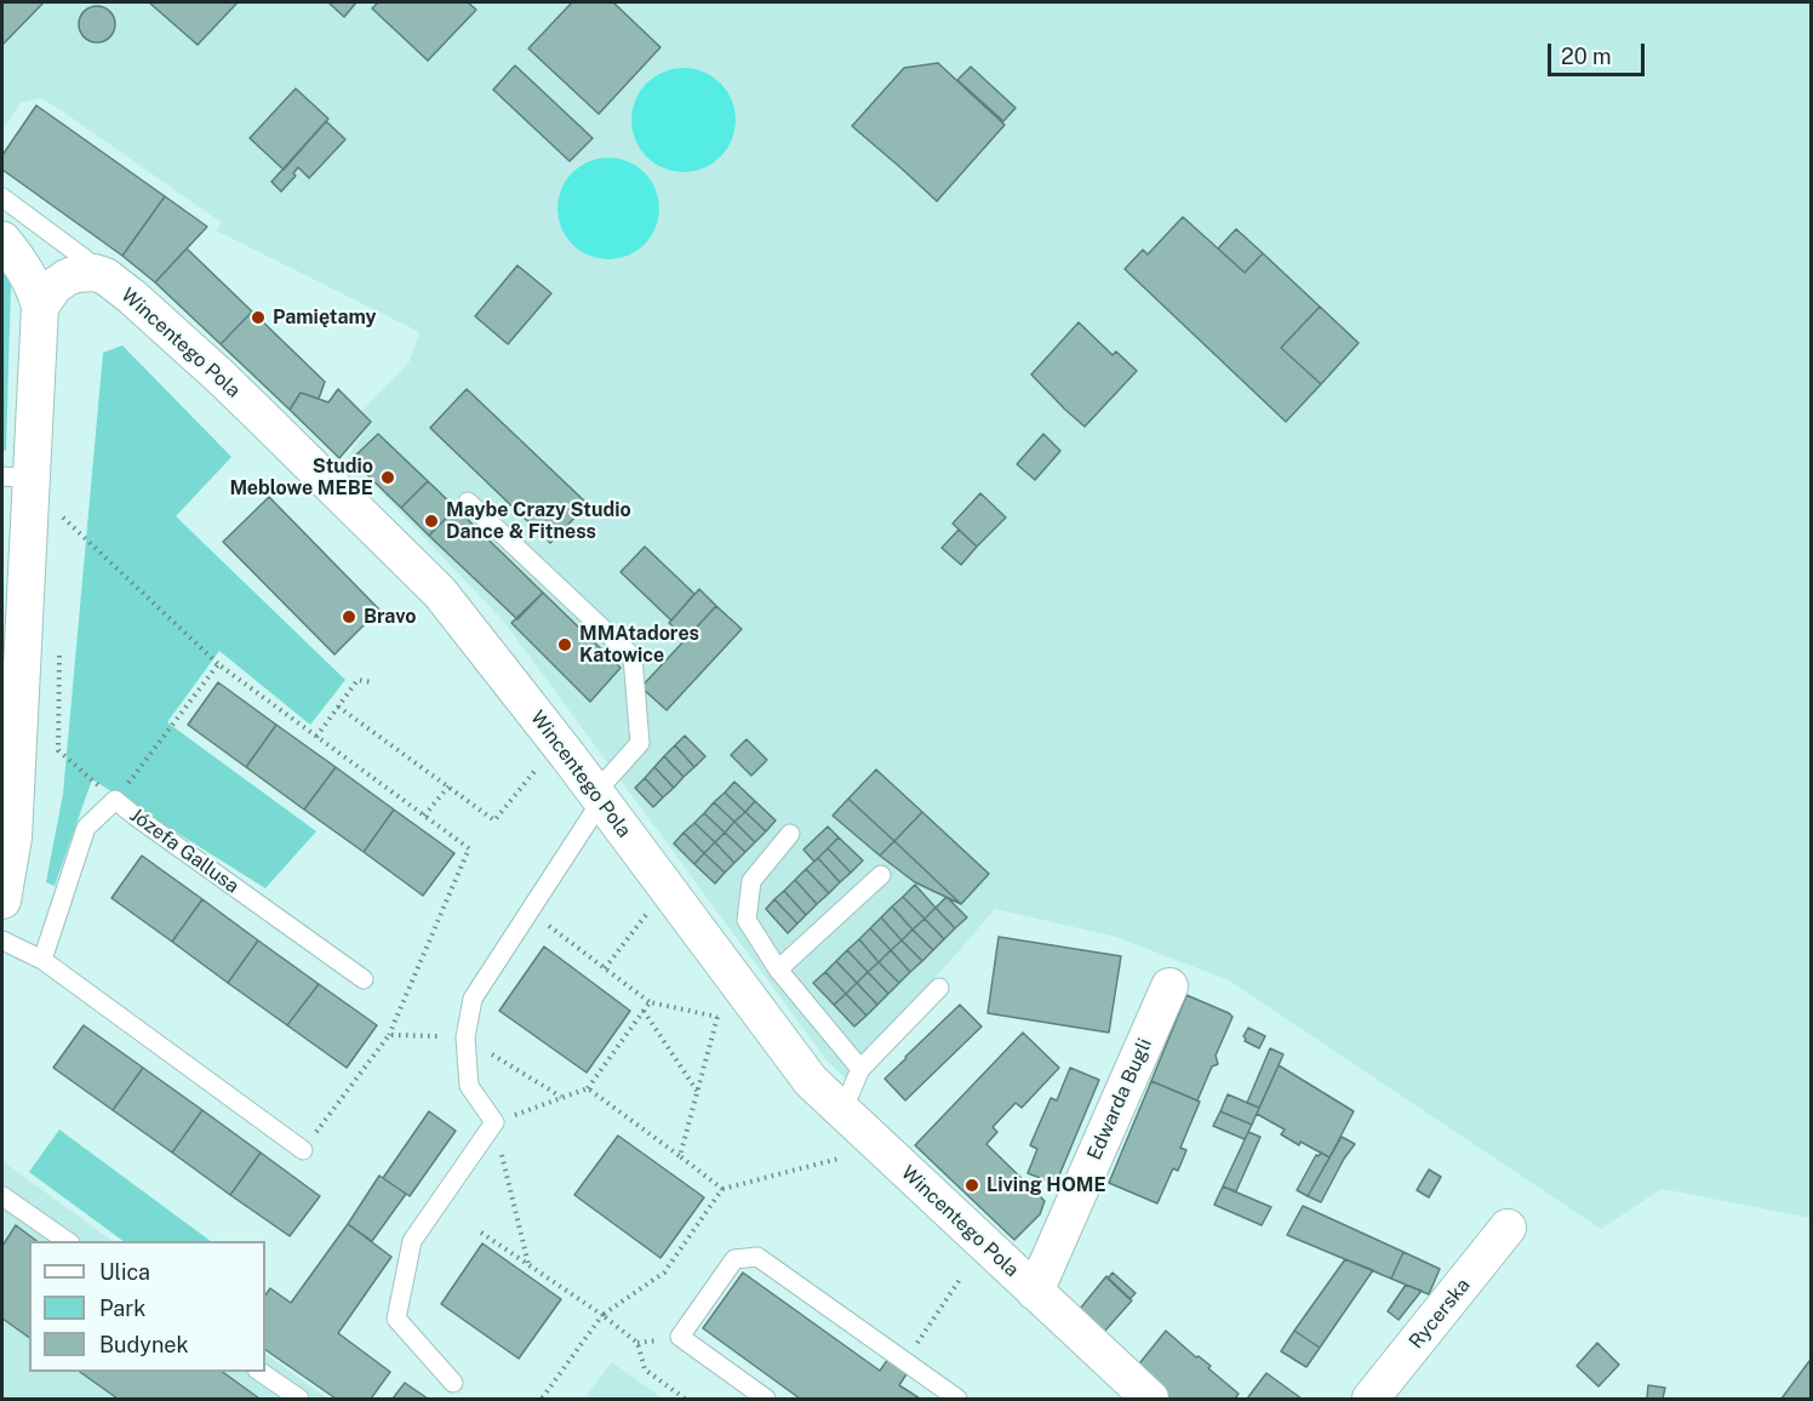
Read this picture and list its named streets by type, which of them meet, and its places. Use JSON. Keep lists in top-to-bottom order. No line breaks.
{"streets":{"street":["Wincentego Pola","Edwarda Bugli","Rycerska"],"lane":["Józefa Gallusa"]},"crossings":[["Wincentego Pola","Edwarda Bugli"]],"places":["Pamiętamy","Studio Meblowe MEBE","Maybe Crazy Studio Dance & Fitness","Bravo","MMAtadores Katowice","Living HOME"],"legend":["Ulica","Park","Budynek"],"scale_bar":"20 m"}
